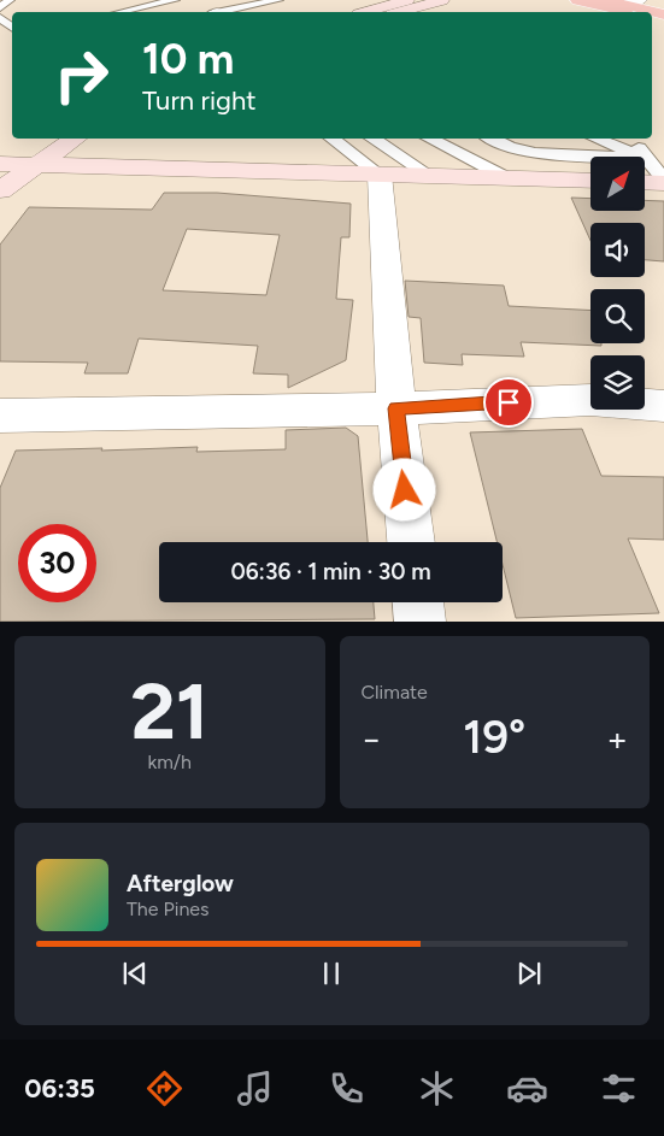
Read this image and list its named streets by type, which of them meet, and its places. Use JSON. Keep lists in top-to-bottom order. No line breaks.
{"north":"top right","page":{"turn":["10 m","Turn right"],"limit":"30","trip":"06:36 · 1 min · 30 m","tile":[["21","km/h"],"Climate"],"heat":["−","19°","+"],"song":["Afterglow","The Pines"],"tabs":"06:35"}}
